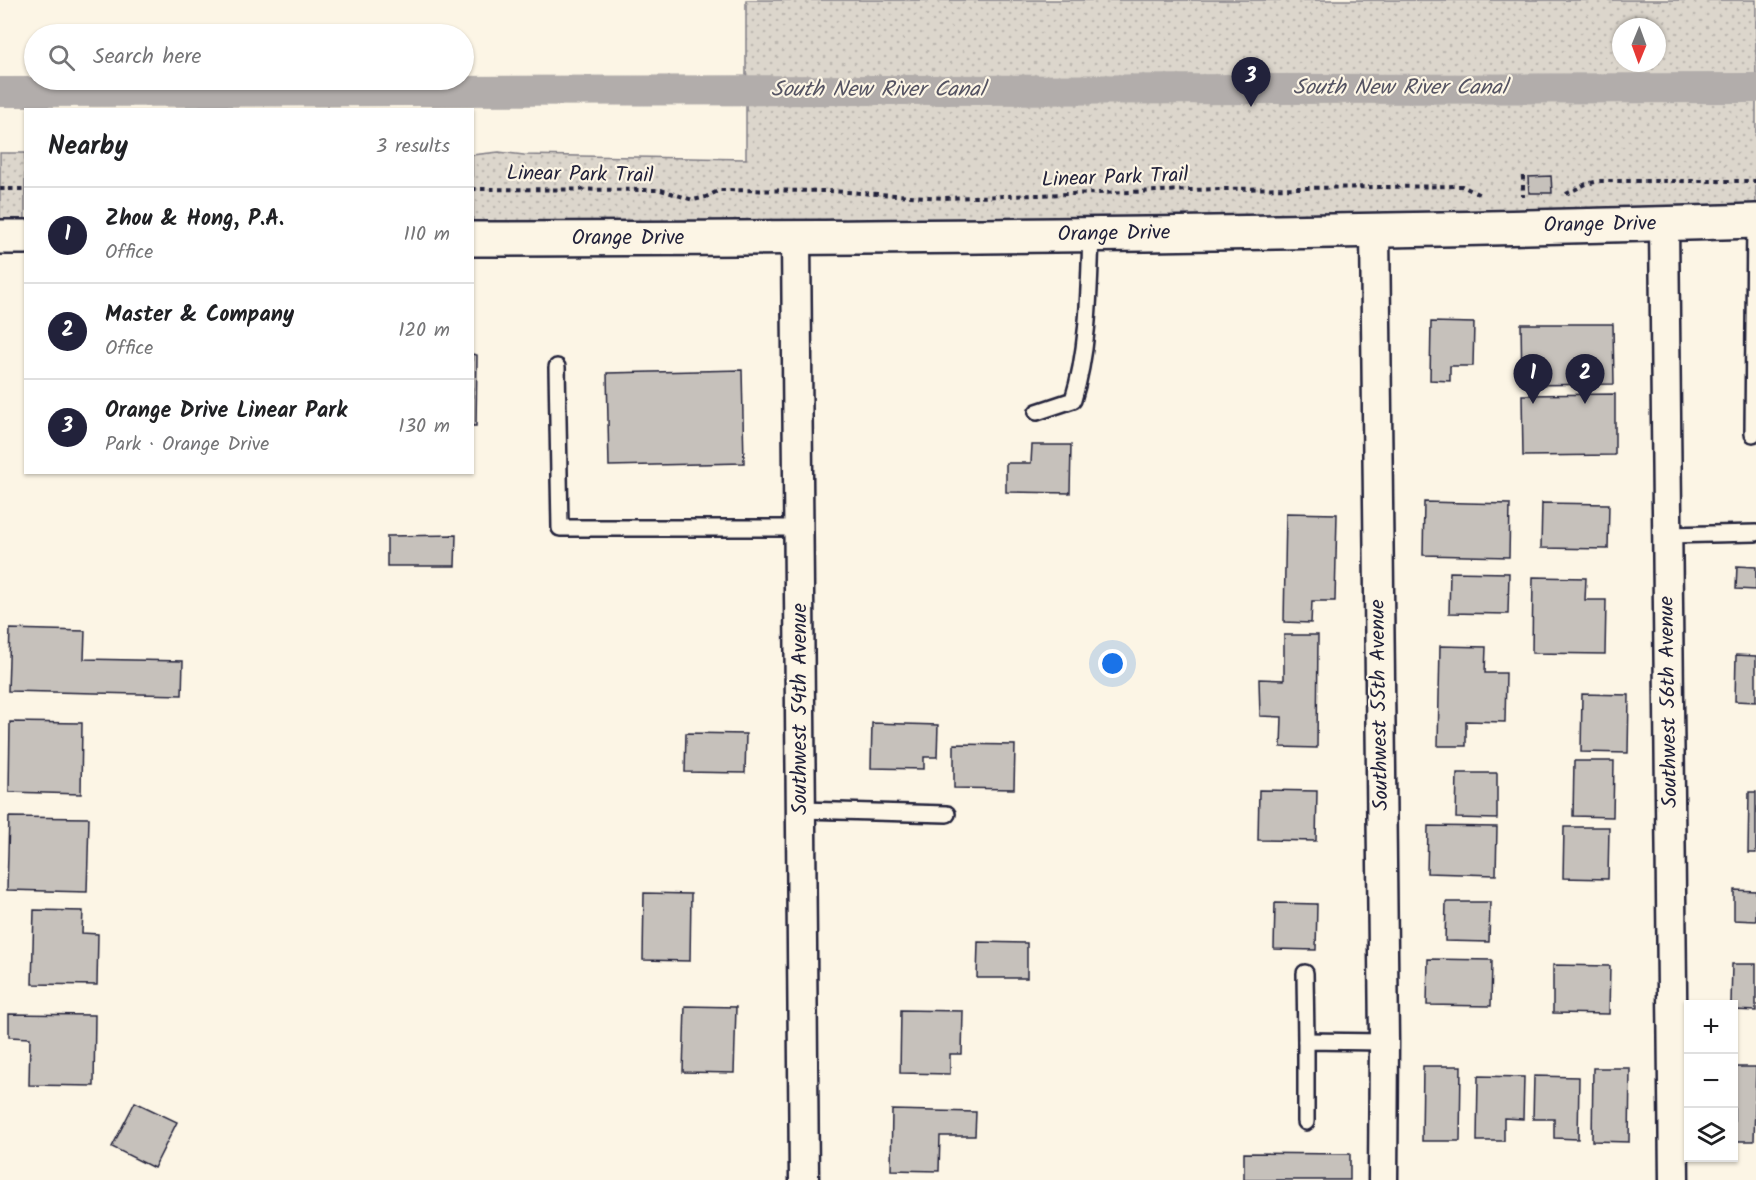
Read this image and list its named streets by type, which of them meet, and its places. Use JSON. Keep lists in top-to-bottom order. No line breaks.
{"streets":{"street":["Orange Drive","Southwest 56th Avenue","Southwest 55th Avenue","Southwest 54th Avenue"],"path":["Linear Park Trail"]},"crossings":[["Orange Drive","Southwest 56th Avenue"],["Orange Drive","Southwest 55th Avenue"],["Orange Drive","Southwest 54th Avenue"]],"water":["South New River Canal"],"north":"bottom","page":{"search":"Search here","pins":["3","1","2"],"heading":["Nearby","3 results"],"list":[{"mark":"1","name":"Zhou & Hong, P.A.","note":"Office","value":"110 m"},{"mark":"2","name":"Master & Company","note":"Office","value":"120 m"},{"mark":"3","name":"Orange Drive Linear Park","note":"Park · Orange Drive","value":"130 m"}],"map_buttons":["+","−"]}}
